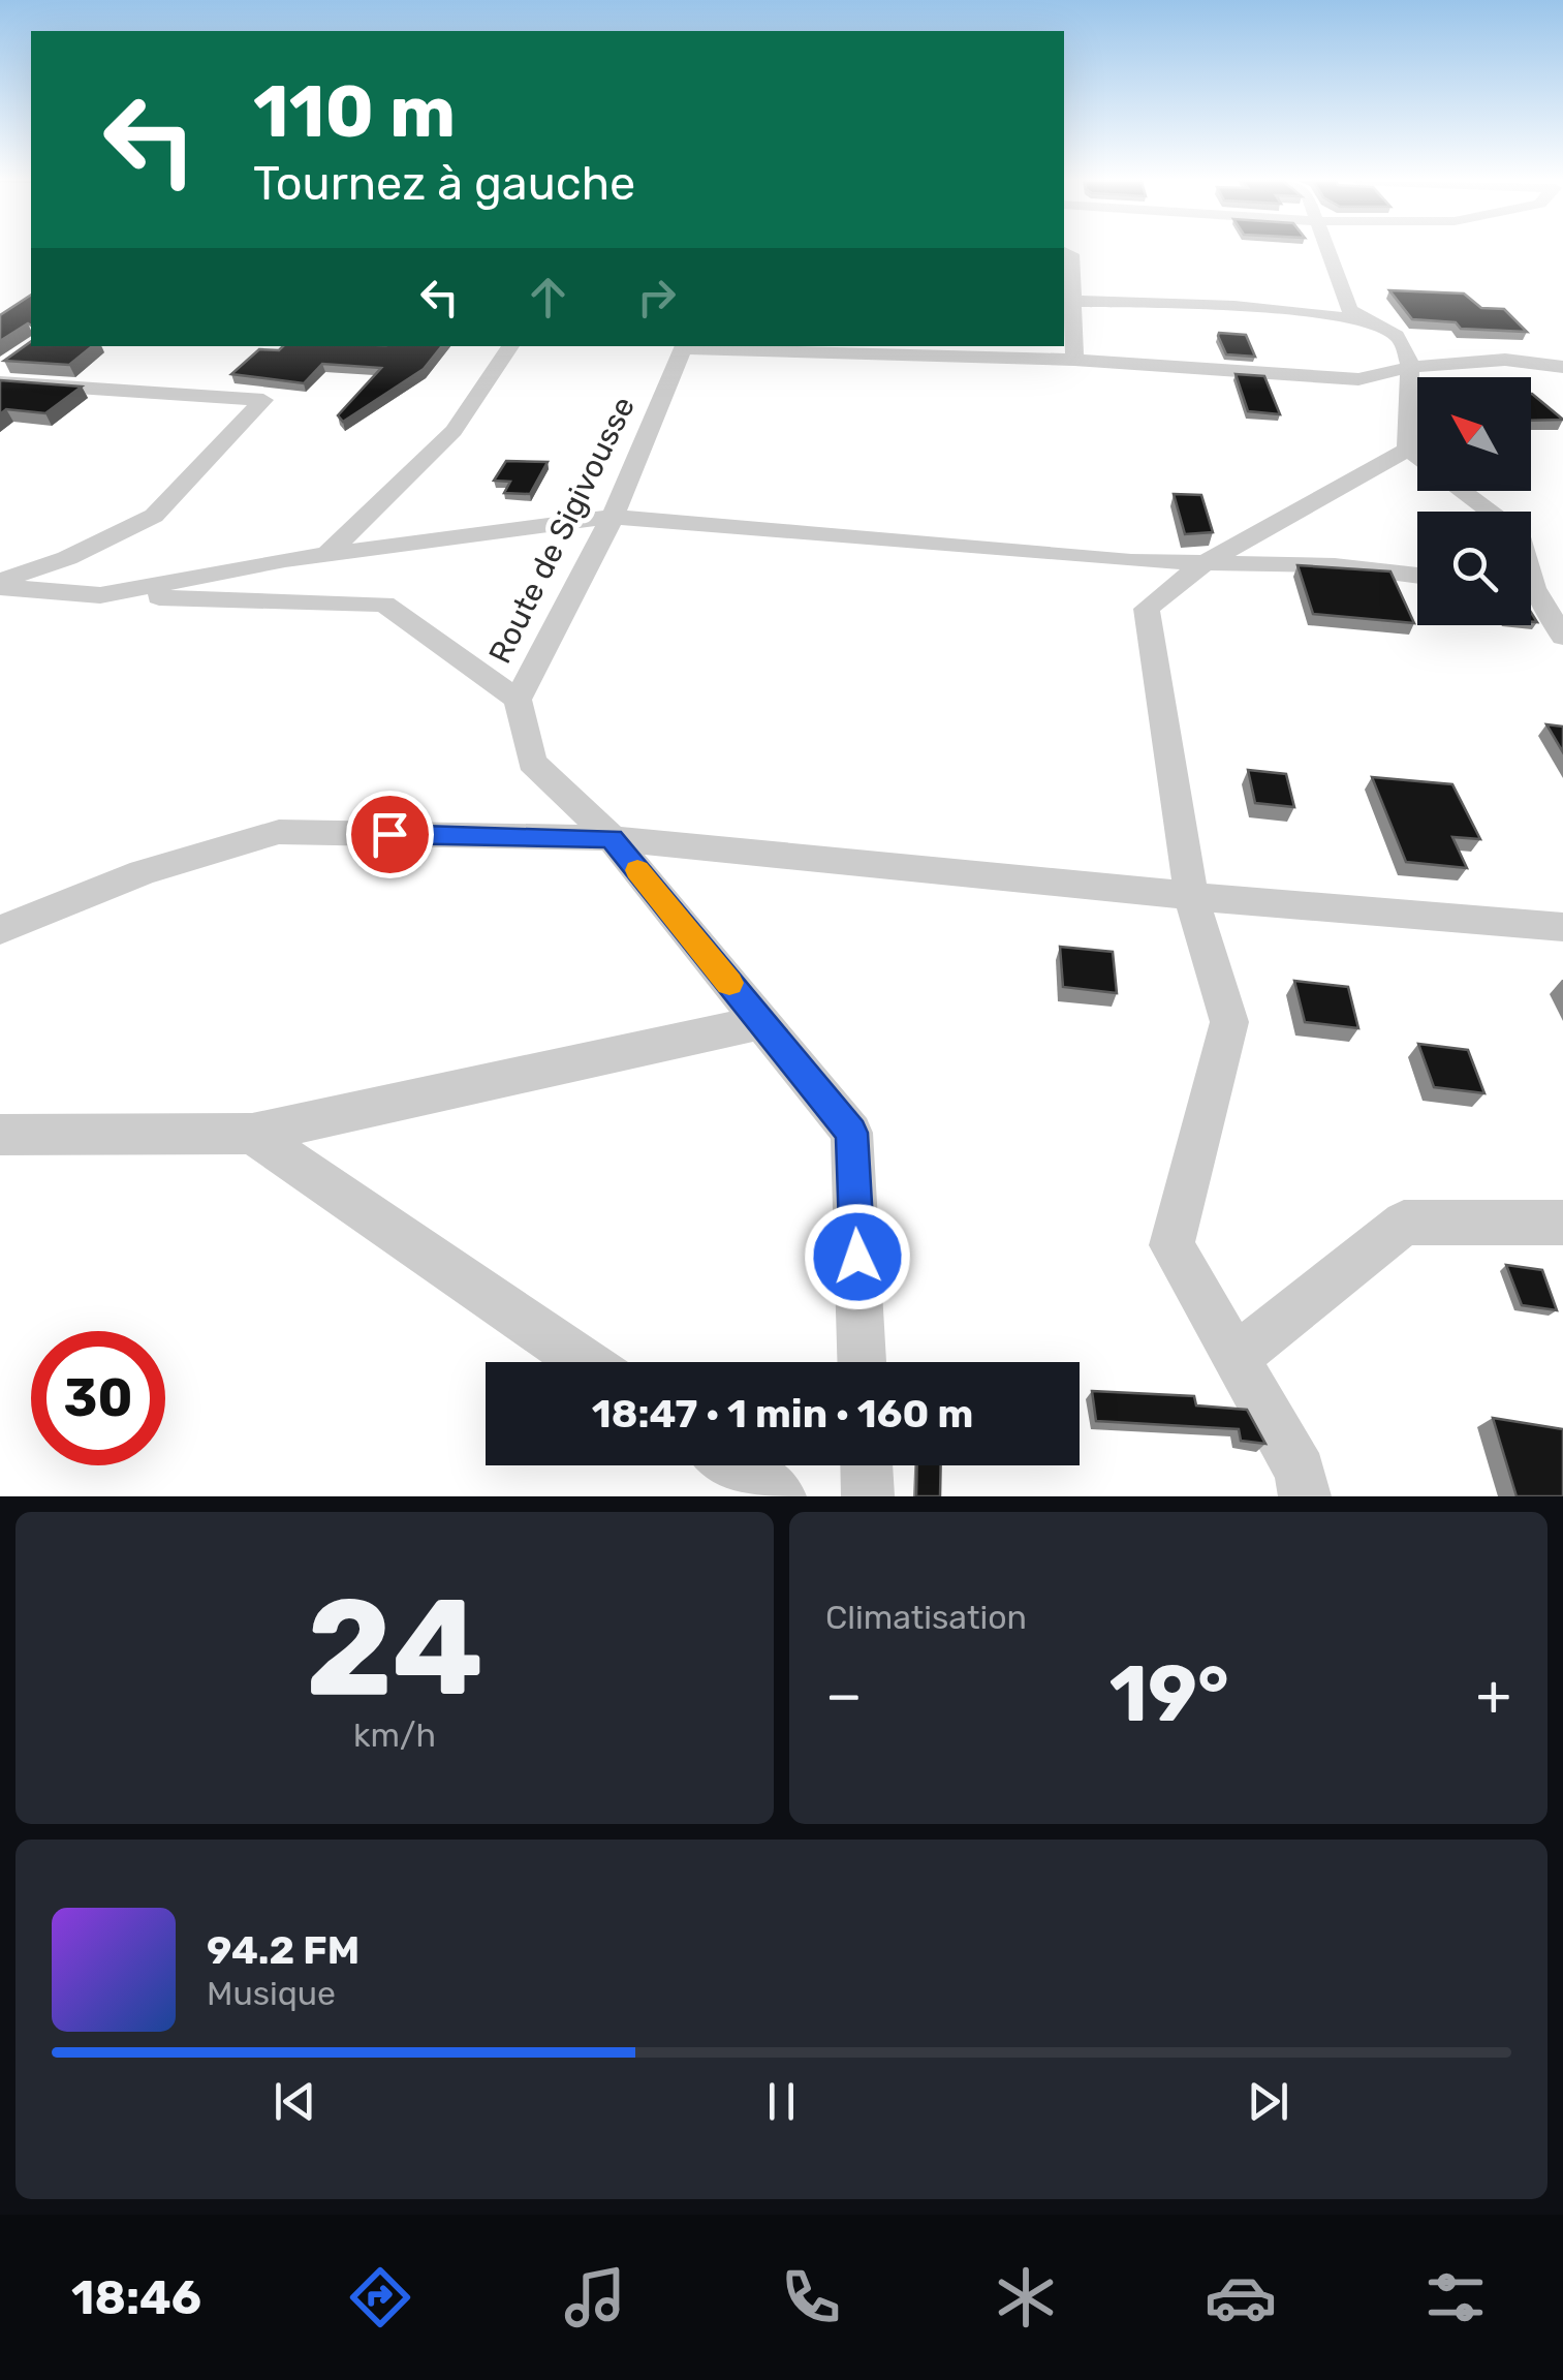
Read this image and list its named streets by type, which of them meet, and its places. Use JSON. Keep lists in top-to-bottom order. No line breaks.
{"streets":{"street":["Route de Sigivousse"]},"north":"top left","page":{"turn":["110 m","Tournez à gauche"],"limit":"30","trip":"18:47 · 1 min · 160 m","tile":[["24","km/h"],"Climatisation"],"heat":["−","19°","+"],"song":["94.2 FM","Musique"],"tabs":"18:46"}}
